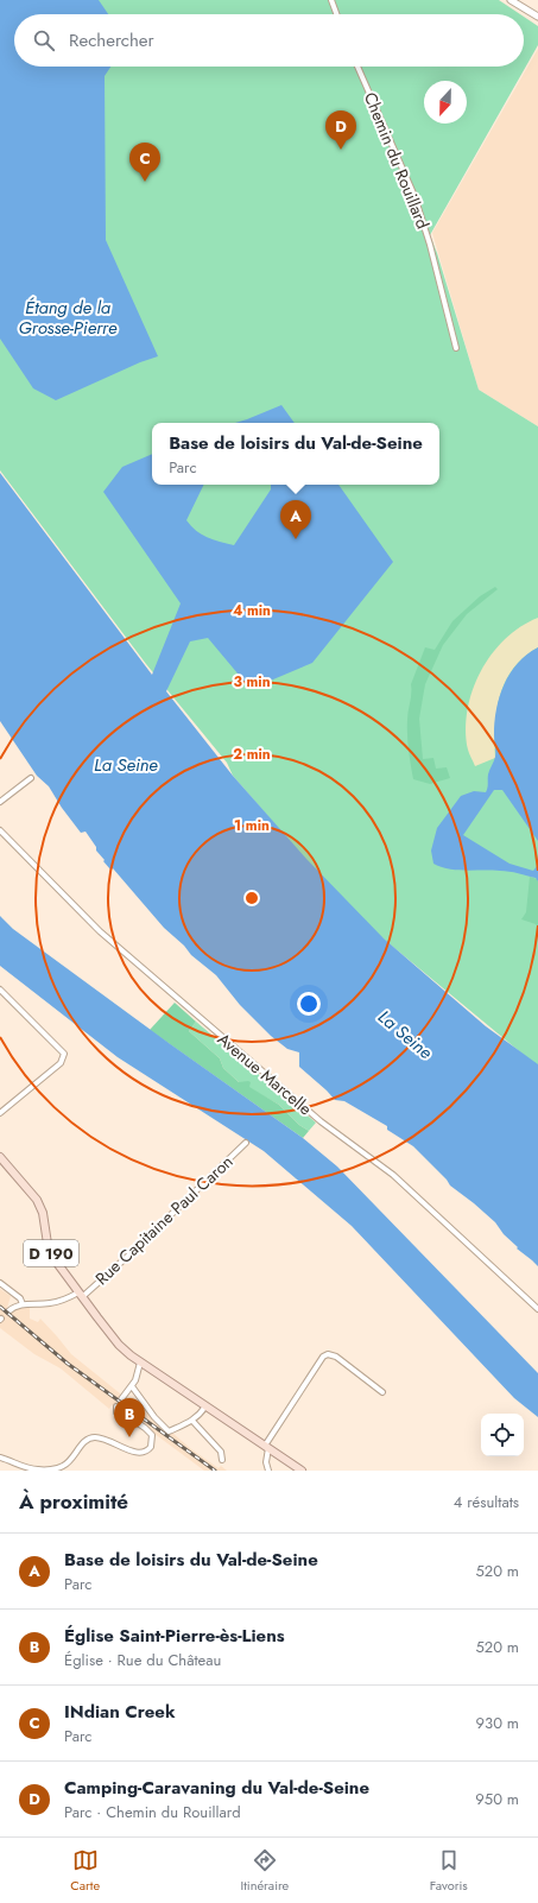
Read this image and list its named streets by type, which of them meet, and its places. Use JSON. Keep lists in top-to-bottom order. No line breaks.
{"streets":{"main road":["D 190"],"street":["Chemin du Rouillard","Avenue Marcelle","Rue Capitaine Paul Caron"]},"crossings":[["Rue Capitaine Paul Caron","D 190"]],"water":["Étang de la Grosse-Pierre","La Seine"],"north":"bottom","page":{"search":"Rechercher","pins":["D","C","A","B"],"popup":["Base de loisirs du Val-de-Seine","Parc"],"heading":["À proximité","4 résultats"],"list":[{"mark":"A","name":"Base de loisirs du Val-de-Seine","note":"Parc","value":"520 m"},{"mark":"B","name":"Église Saint-Pierre-ès-Liens","note":"Église · Rue du Château","value":"520 m"},{"mark":"C","name":"INdian Creek","note":"Parc","value":"930 m"},{"mark":"D","name":"Camping-Caravaning du Val-de-Seine","note":"Parc · Chemin du Rouillard","value":"950 m"}],"nav":["Carte","Itinéraire","Favoris"]},"rings":["4 min","3 min","2 min","1 min"]}
